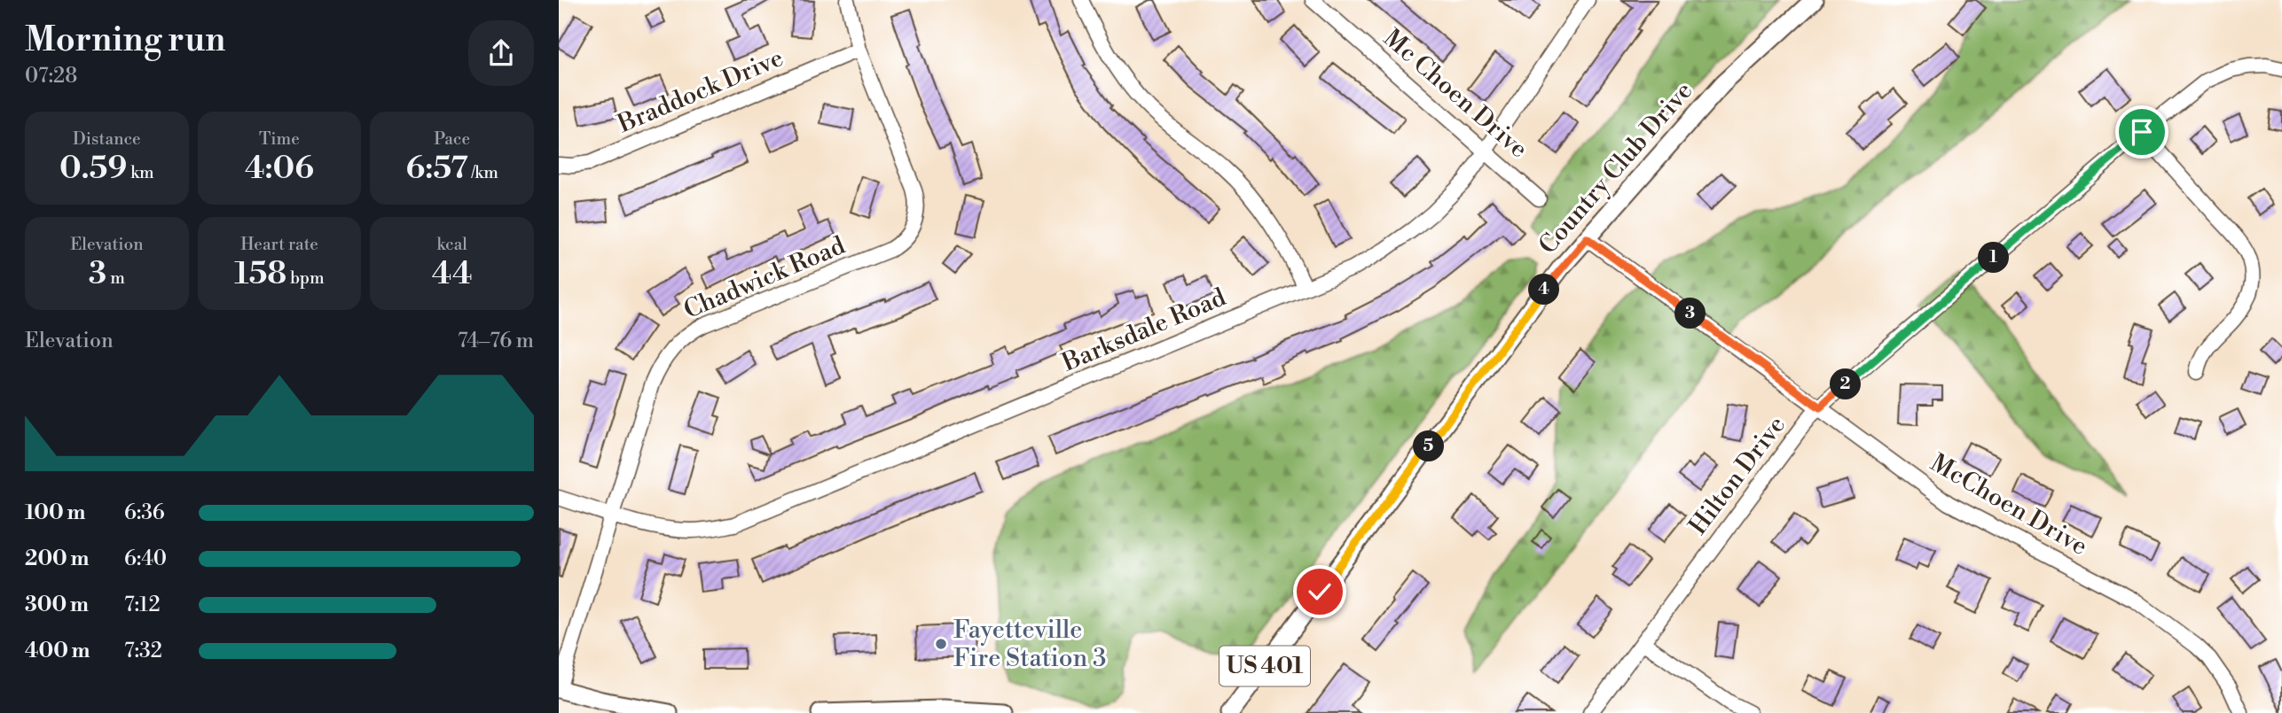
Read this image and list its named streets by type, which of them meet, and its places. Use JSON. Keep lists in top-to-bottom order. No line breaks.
{"streets":{"main road":["Country Club Drive","US 401"],"street":["Braddock Drive","Mc Choen Drive","Chadwick Road","Barksdale Road","Hilton Drive","McChoen Drive"]},"crossings":[["Braddock Drive","Chadwick Road"],["Mc Choen Drive","Barksdale Road"],["Country Club Drive","McChoen Drive"],["Chadwick Road","Barksdale Road"],["Hilton Drive","McChoen Drive"]],"places":["Fayetteville Fire Station 3"],"page":{"heading":["Morning run","07:28"],"stats":[["Distance","0.59 km"],["Time","4:06"],["Pace","6:57 /km"],["Elevation","3 m"],["Heart rate","158 bpm"],["kcal","44"]],"pins":["1","4","3","2","5"],"chart":["Elevation","74–76 m"],"list":[{"name":"100 m","note":"6:36"},{"name":"200 m","note":"6:40"},{"name":"300 m","note":"7:12"},{"name":"400 m","note":"7:32"}]}}
